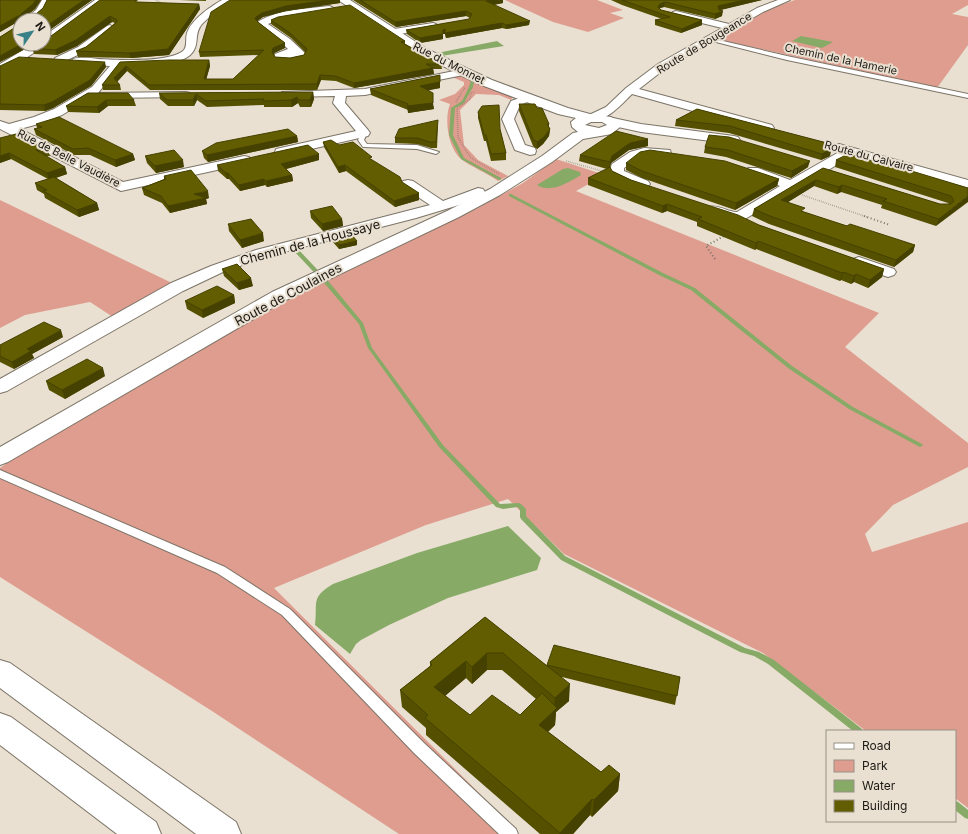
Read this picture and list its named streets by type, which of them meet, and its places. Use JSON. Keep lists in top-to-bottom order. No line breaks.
{"streets":{"main road":["Rue du Monnet","Route de Coulaines"],"street":["Route de Bougeance","Route du Calvaire","Rue de Belle Vaudière","Chemin de la Houssaye"],"lane":["Chemin de la Hamerie"]},"crossings":[["Route de Bougeance","Chemin de la Hamerie"],["Route de Bougeance","Rue du Monnet"],["Route de Bougeance","Route de Coulaines"],["Rue du Monnet","Route de Coulaines"]],"legend":["Road","Park","Water","Building"],"north":"top right"}
